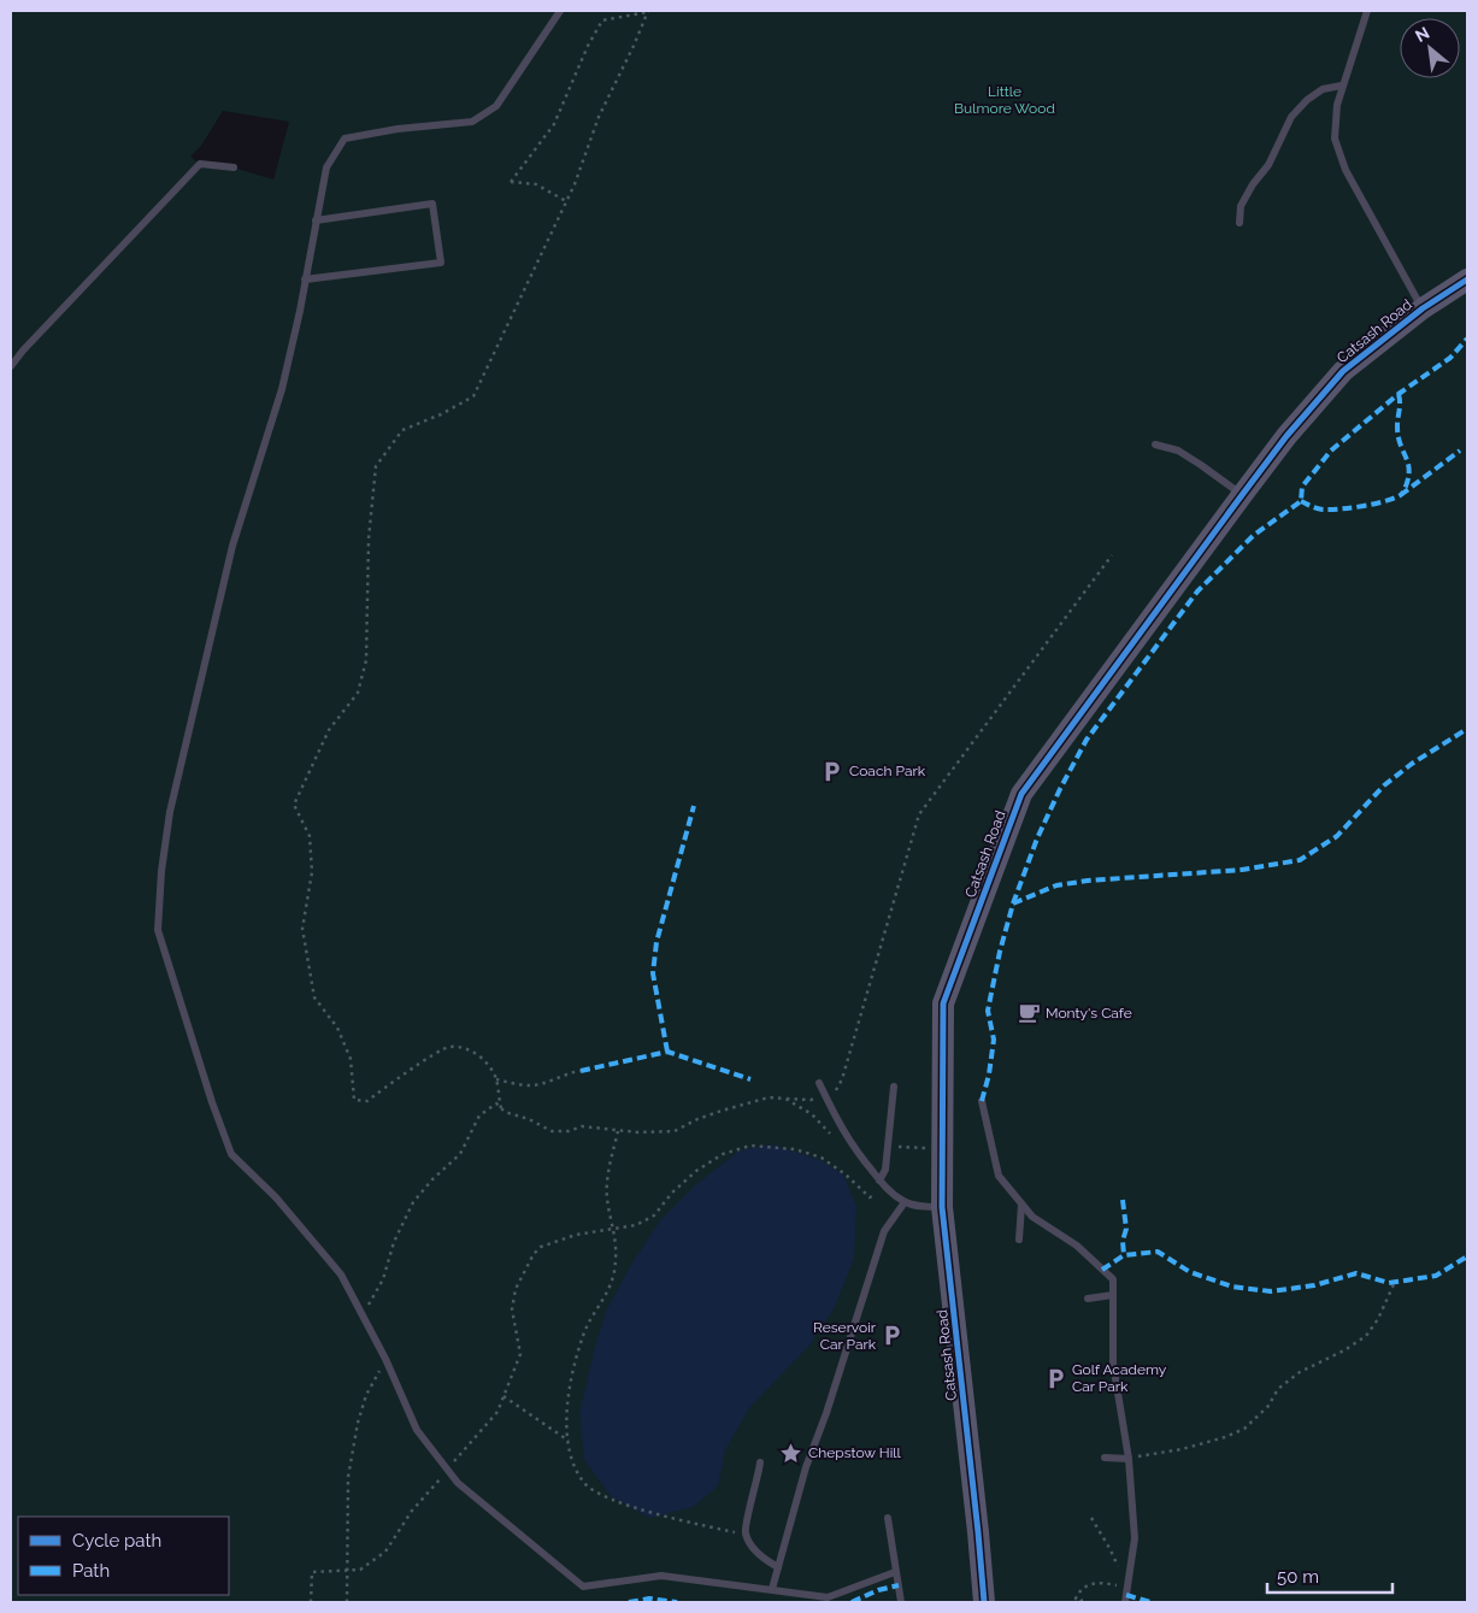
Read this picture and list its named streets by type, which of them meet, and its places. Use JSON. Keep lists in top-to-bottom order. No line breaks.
{"streets":{"street":["Catsash Road"]},"parks":["Little Bulmore Wood"],"places":{"parking":["Coach Park","Reservoir Car Park","Golf Academy Car Park"],"cafe":["Monty's Cafe"],"place":["Chepstow Hill"]},"legend":["Cycle path","Path"],"scale_bar":"50 m","north":"top left"}
